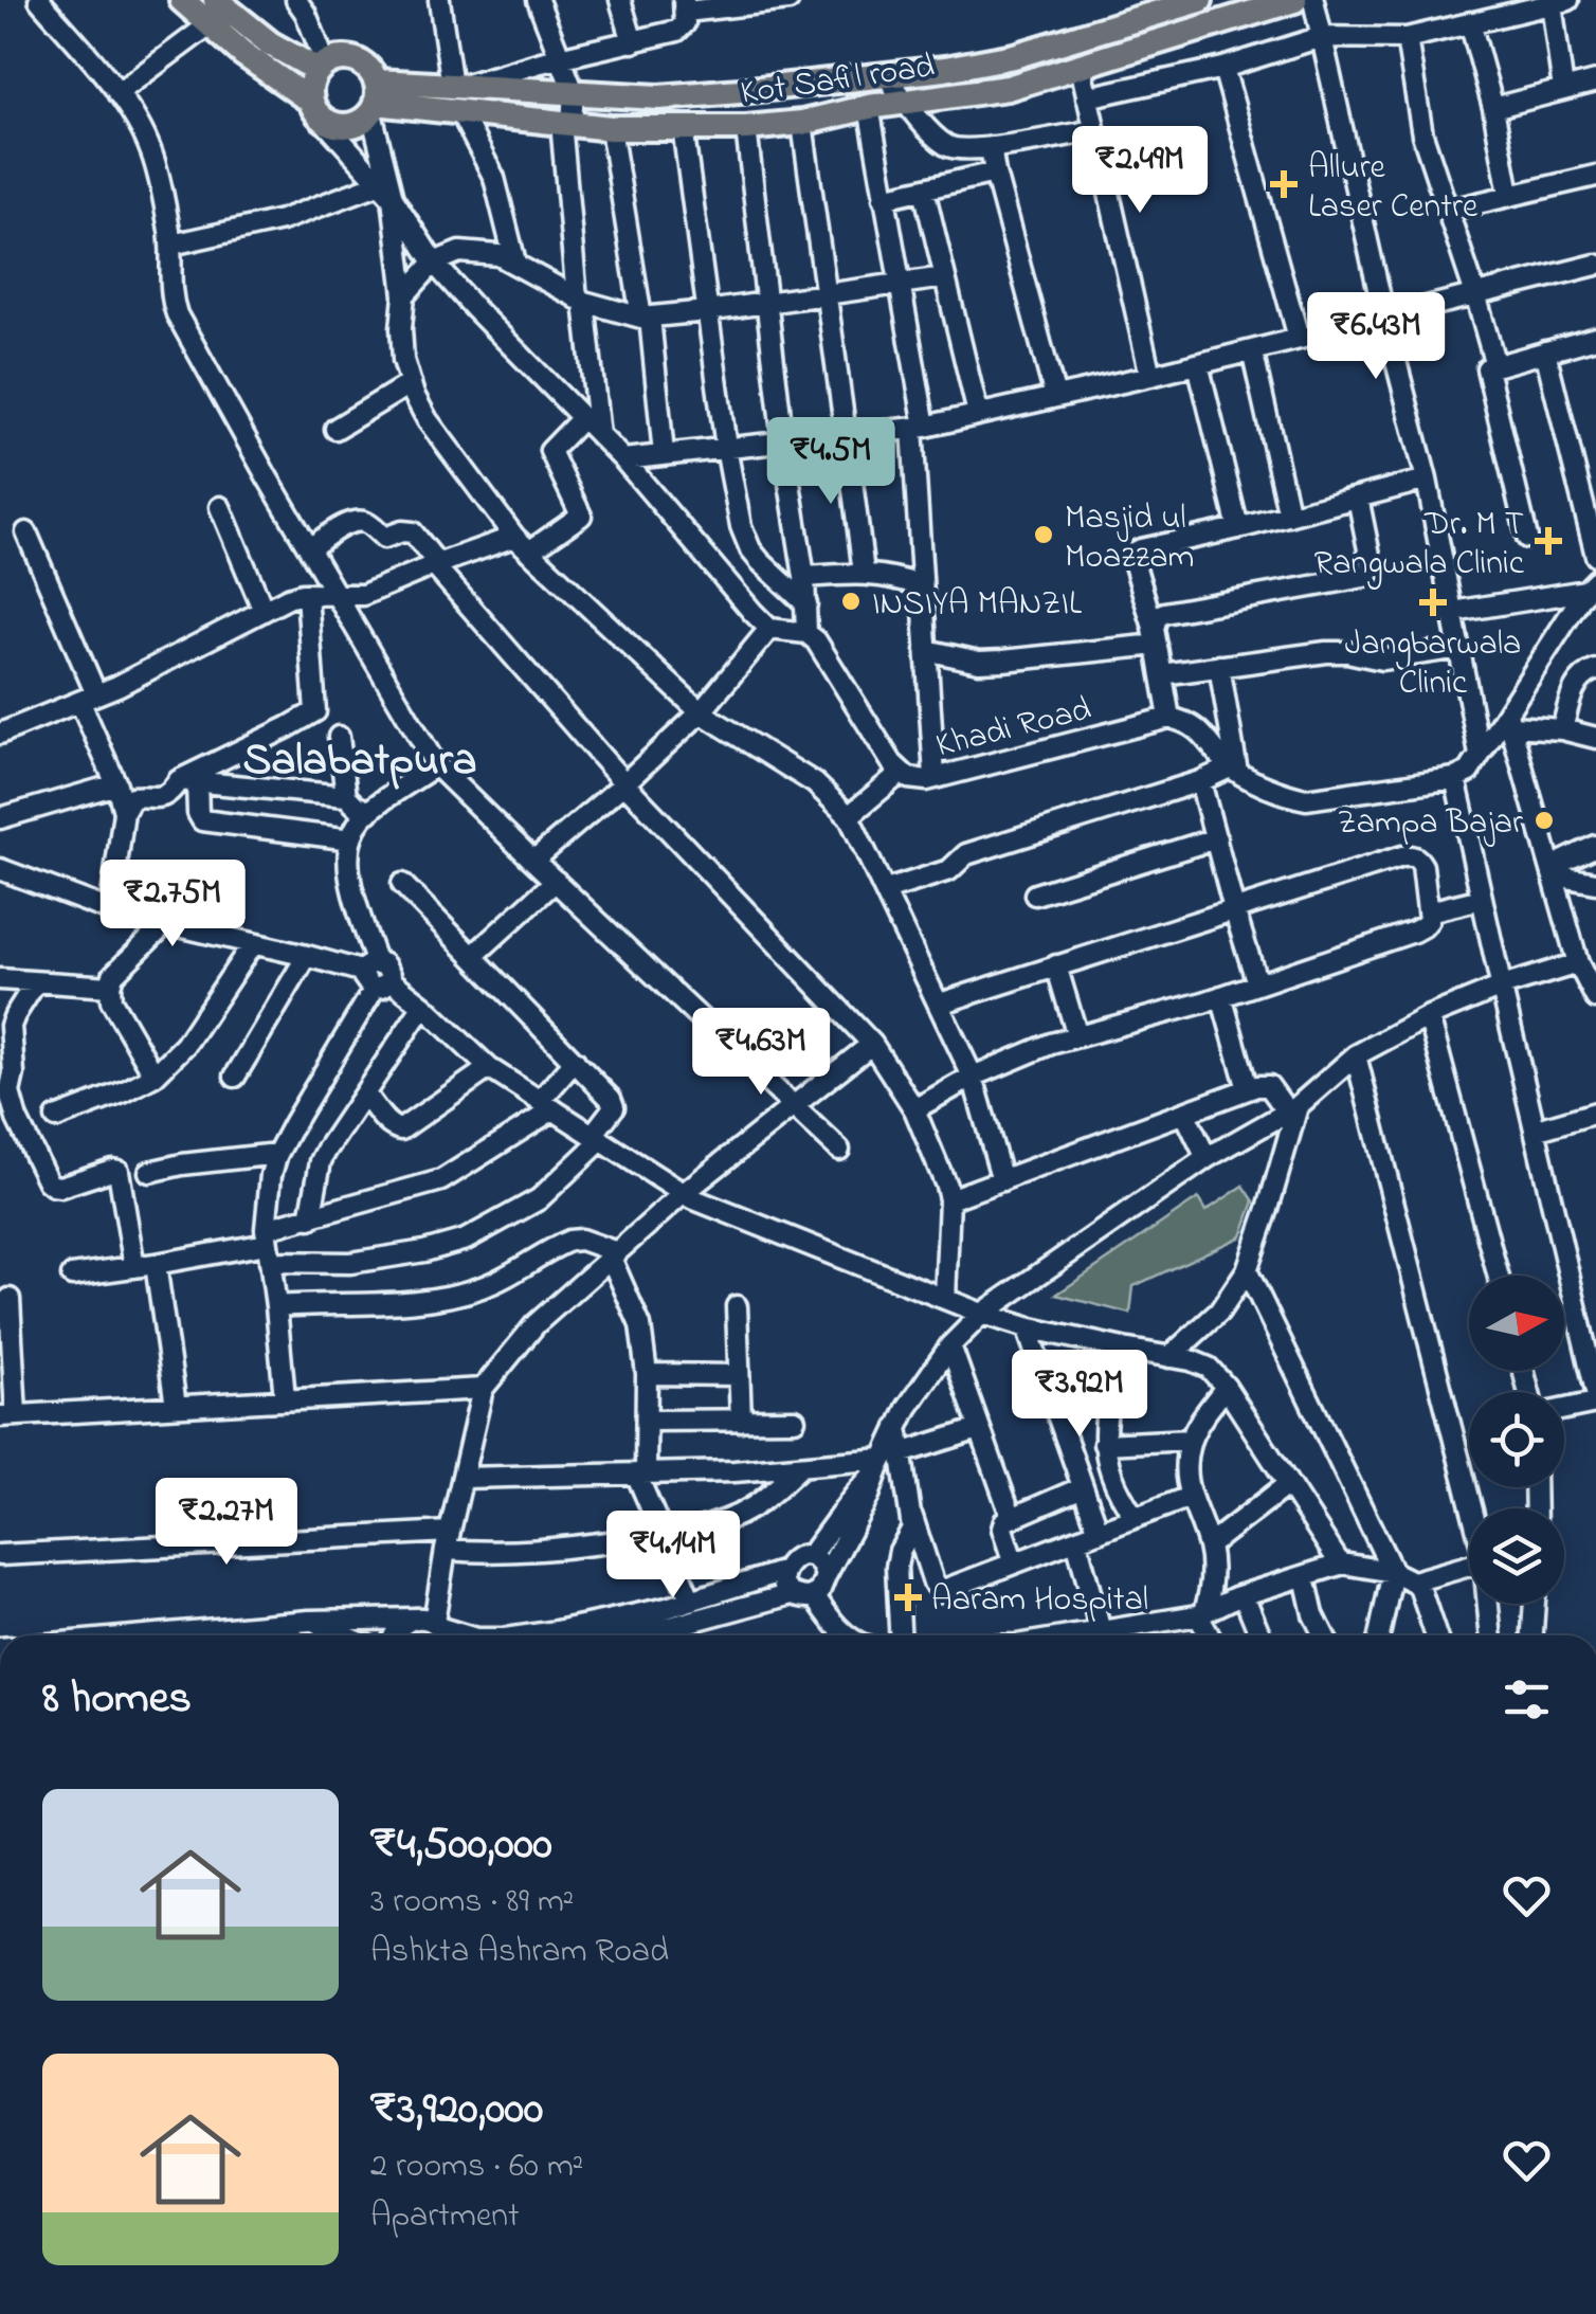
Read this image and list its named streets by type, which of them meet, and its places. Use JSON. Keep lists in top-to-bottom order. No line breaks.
{"streets":{"main road":["Kot Safil road"],"street":["Khadi Road"]},"districts":["Salabatpura"],"places":{"health":["Allure Laser Centre","Dr. M T Rangwala Clinic","Jangbarwala Clinic","Aaram Hospital"],"other":["Masjid ul Moazzam","INSIYA MANZIL","Zampa Bajar"]},"north":"right","page":{"price":["₹2.49M","₹6.43M","₹4.5M","₹2.75M","₹4.63M","₹3.92M","₹2.27M","₹4.14M"],"heading":"8 homes","list":[{"name":"₹4,500,000","note":"3 rooms · 89 m² · Ashkta Ashram Road"},{"name":"₹3,920,000","note":"2 rooms · 60 m² · Apartment"}]}}
